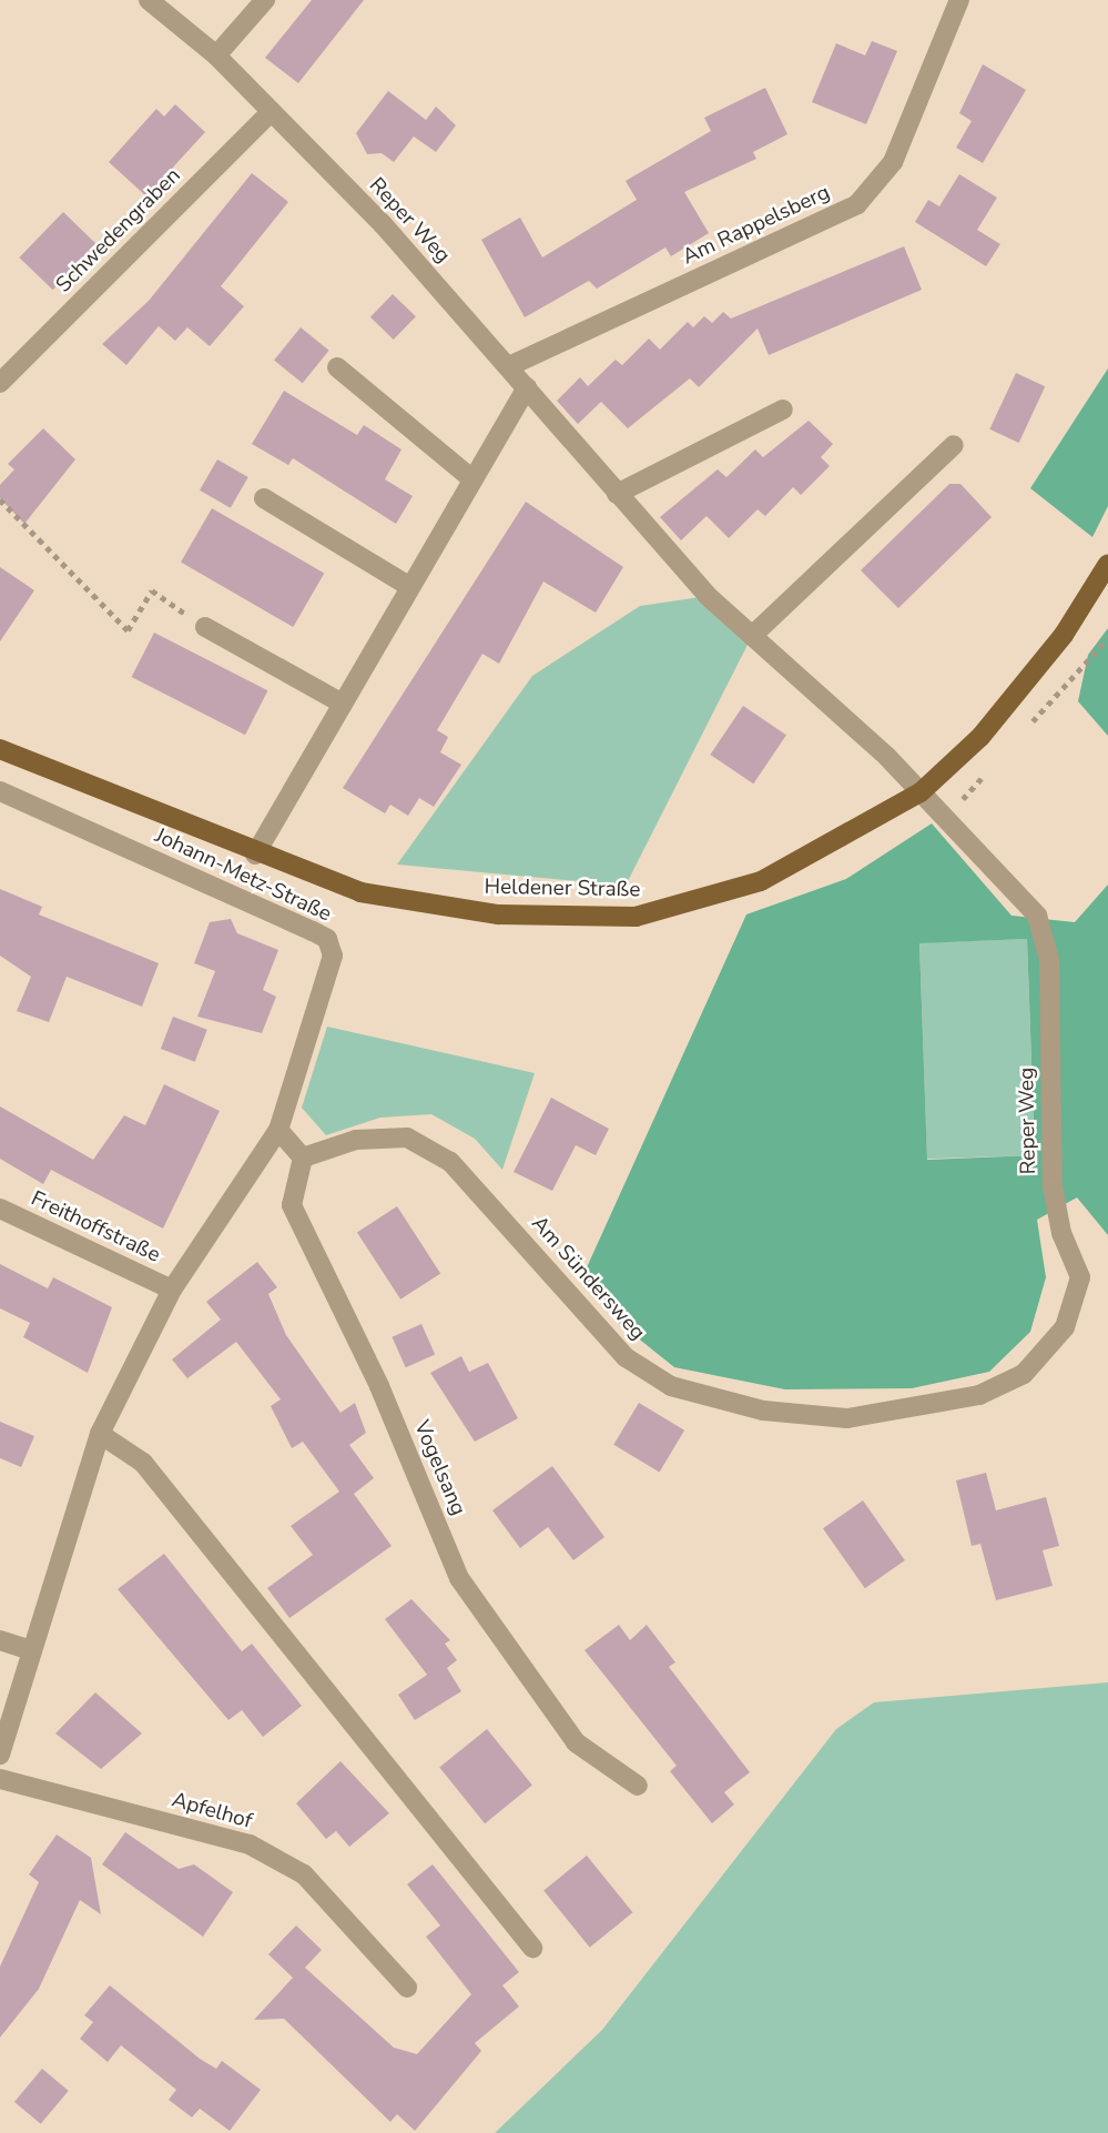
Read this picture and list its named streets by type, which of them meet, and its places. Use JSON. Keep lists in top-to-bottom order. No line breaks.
{"streets":{"main road":["Heldener Straße"],"street":["Reper Weg","Am Rappelsberg","Schwedengraben","Johann-Metz-Straße","Freithoffstraße","Am Sündersweg","Vogelsang","Apfelhof"]},"crossings":[["Reper Weg","Am Rappelsberg"],["Reper Weg","Schwedengraben"],["Reper Weg","Heldener Straße"],["Reper Weg","Am Sündersweg"],["Am Sündersweg","Vogelsang"]]}
